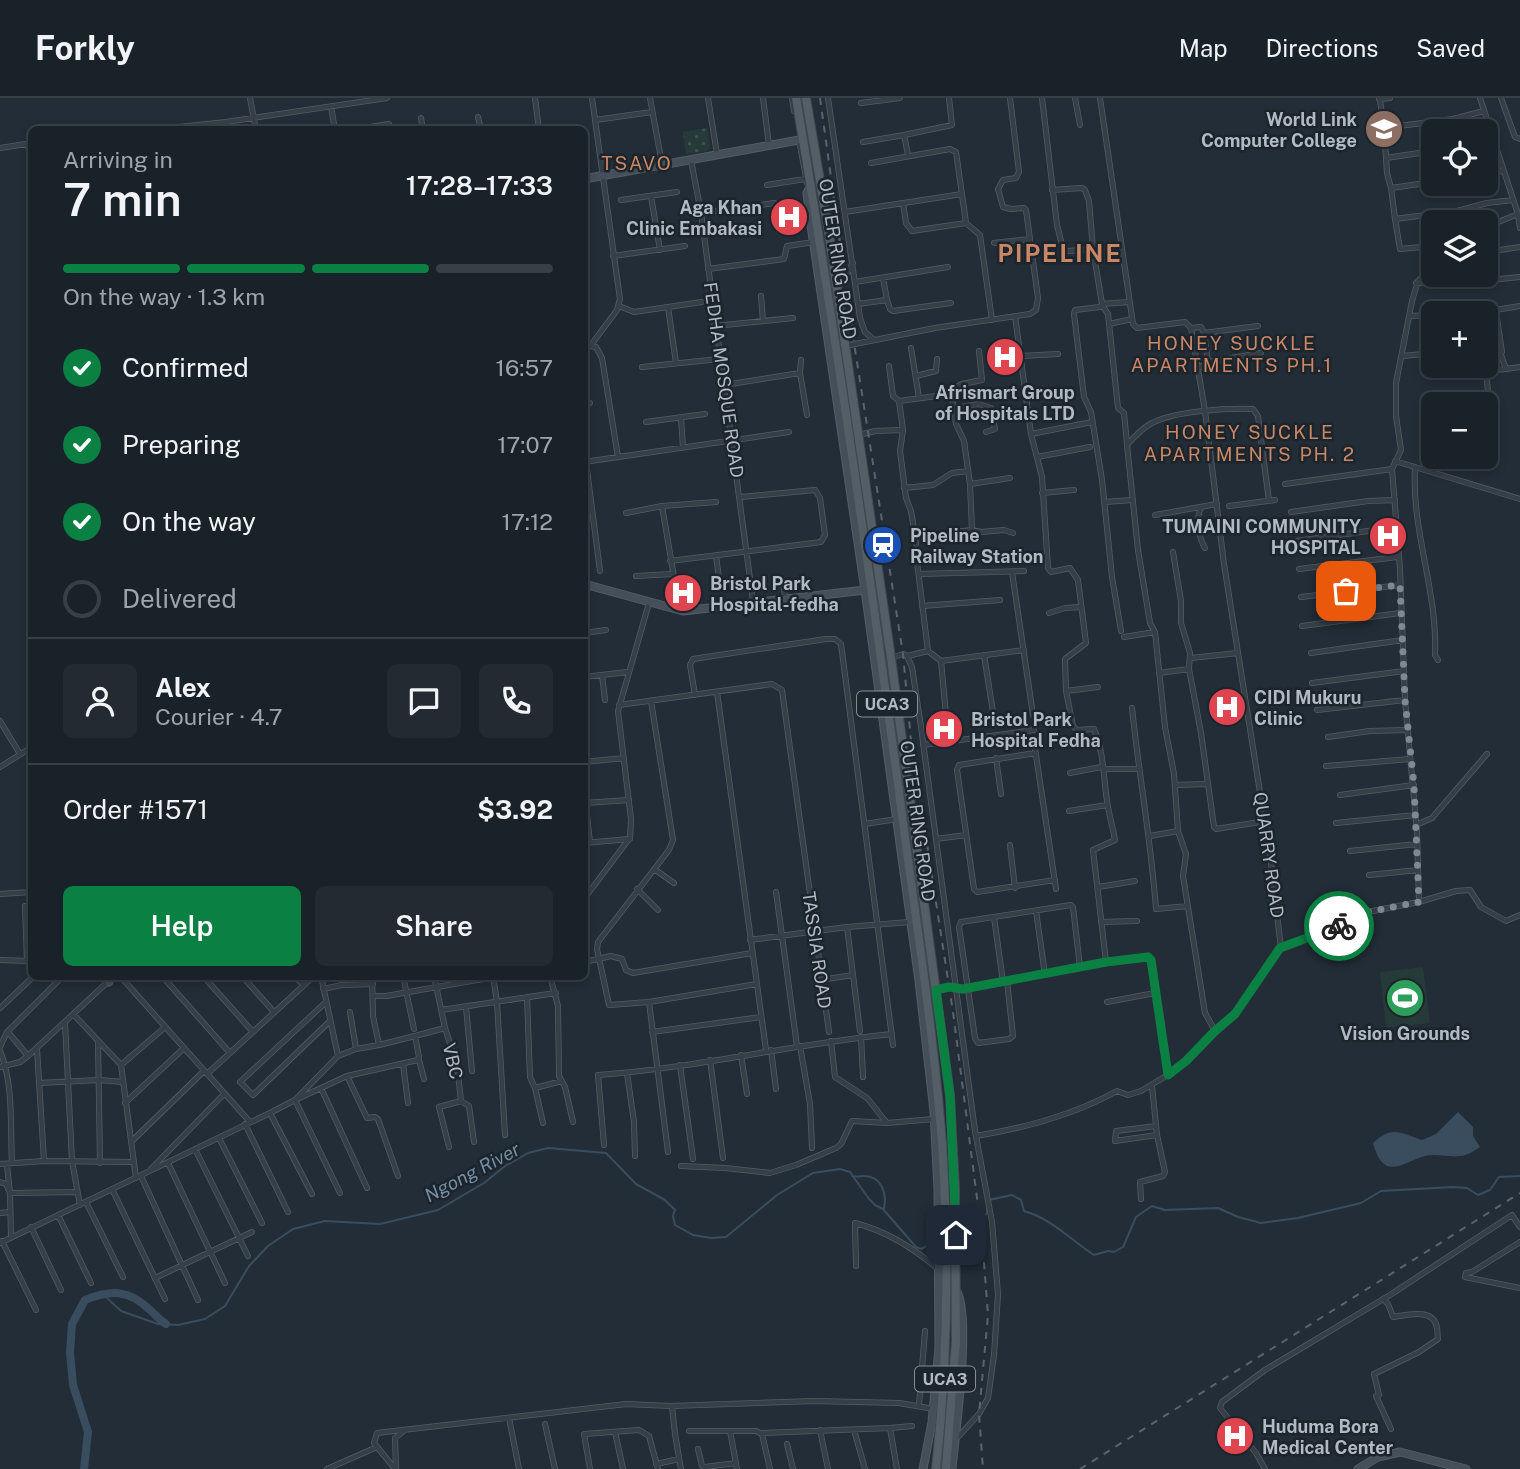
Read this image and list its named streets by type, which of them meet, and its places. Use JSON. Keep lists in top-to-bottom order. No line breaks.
{"streets":{"main road":["OUTER RING ROAD","UCA3"],"street":["FEDHA MOSQUE ROAD","QUARRY ROAD","TASSIA ROAD","VBC"]},"crossings":[["OUTER RING ROAD","UCA3"]],"districts":["TSAVO","PIPELINE","HONEY SUCKLE APARTMENTS PH.1","HONEY SUCKLE APARTMENTS PH. 2"],"water":["Ngong River"],"places":{"school or university":["World Link Computer College"],"hospital":["Aga Khan Clinic Embakasi","Afrismart Group of Hospitals LTD","TUMAINI COMMUNITY HOSPITAL","Bristol Park Hospital-fedha","CIDI Mukuru Clinic","Bristol Park Hospital Fedha","Huduma Bora Medical Center"],"station":["Pipeline Railway Station"],"sports":["Vision Grounds"]},"page":{"header":"Forkly","nav":["Map","Directions","Saved"],"map_buttons":["+","−"],"heading":["7 min","Arriving in","17:28–17:33"],"panel":["Alex","Courier · 4.7","Order #1571","$3.92"],"bar":"On the way · 1.3 km","list":[["Confirmed","16:57"],["Preparing","17:07"],["On the way","17:12"],"Delivered"],"buttons":["Help","Share"]}}
